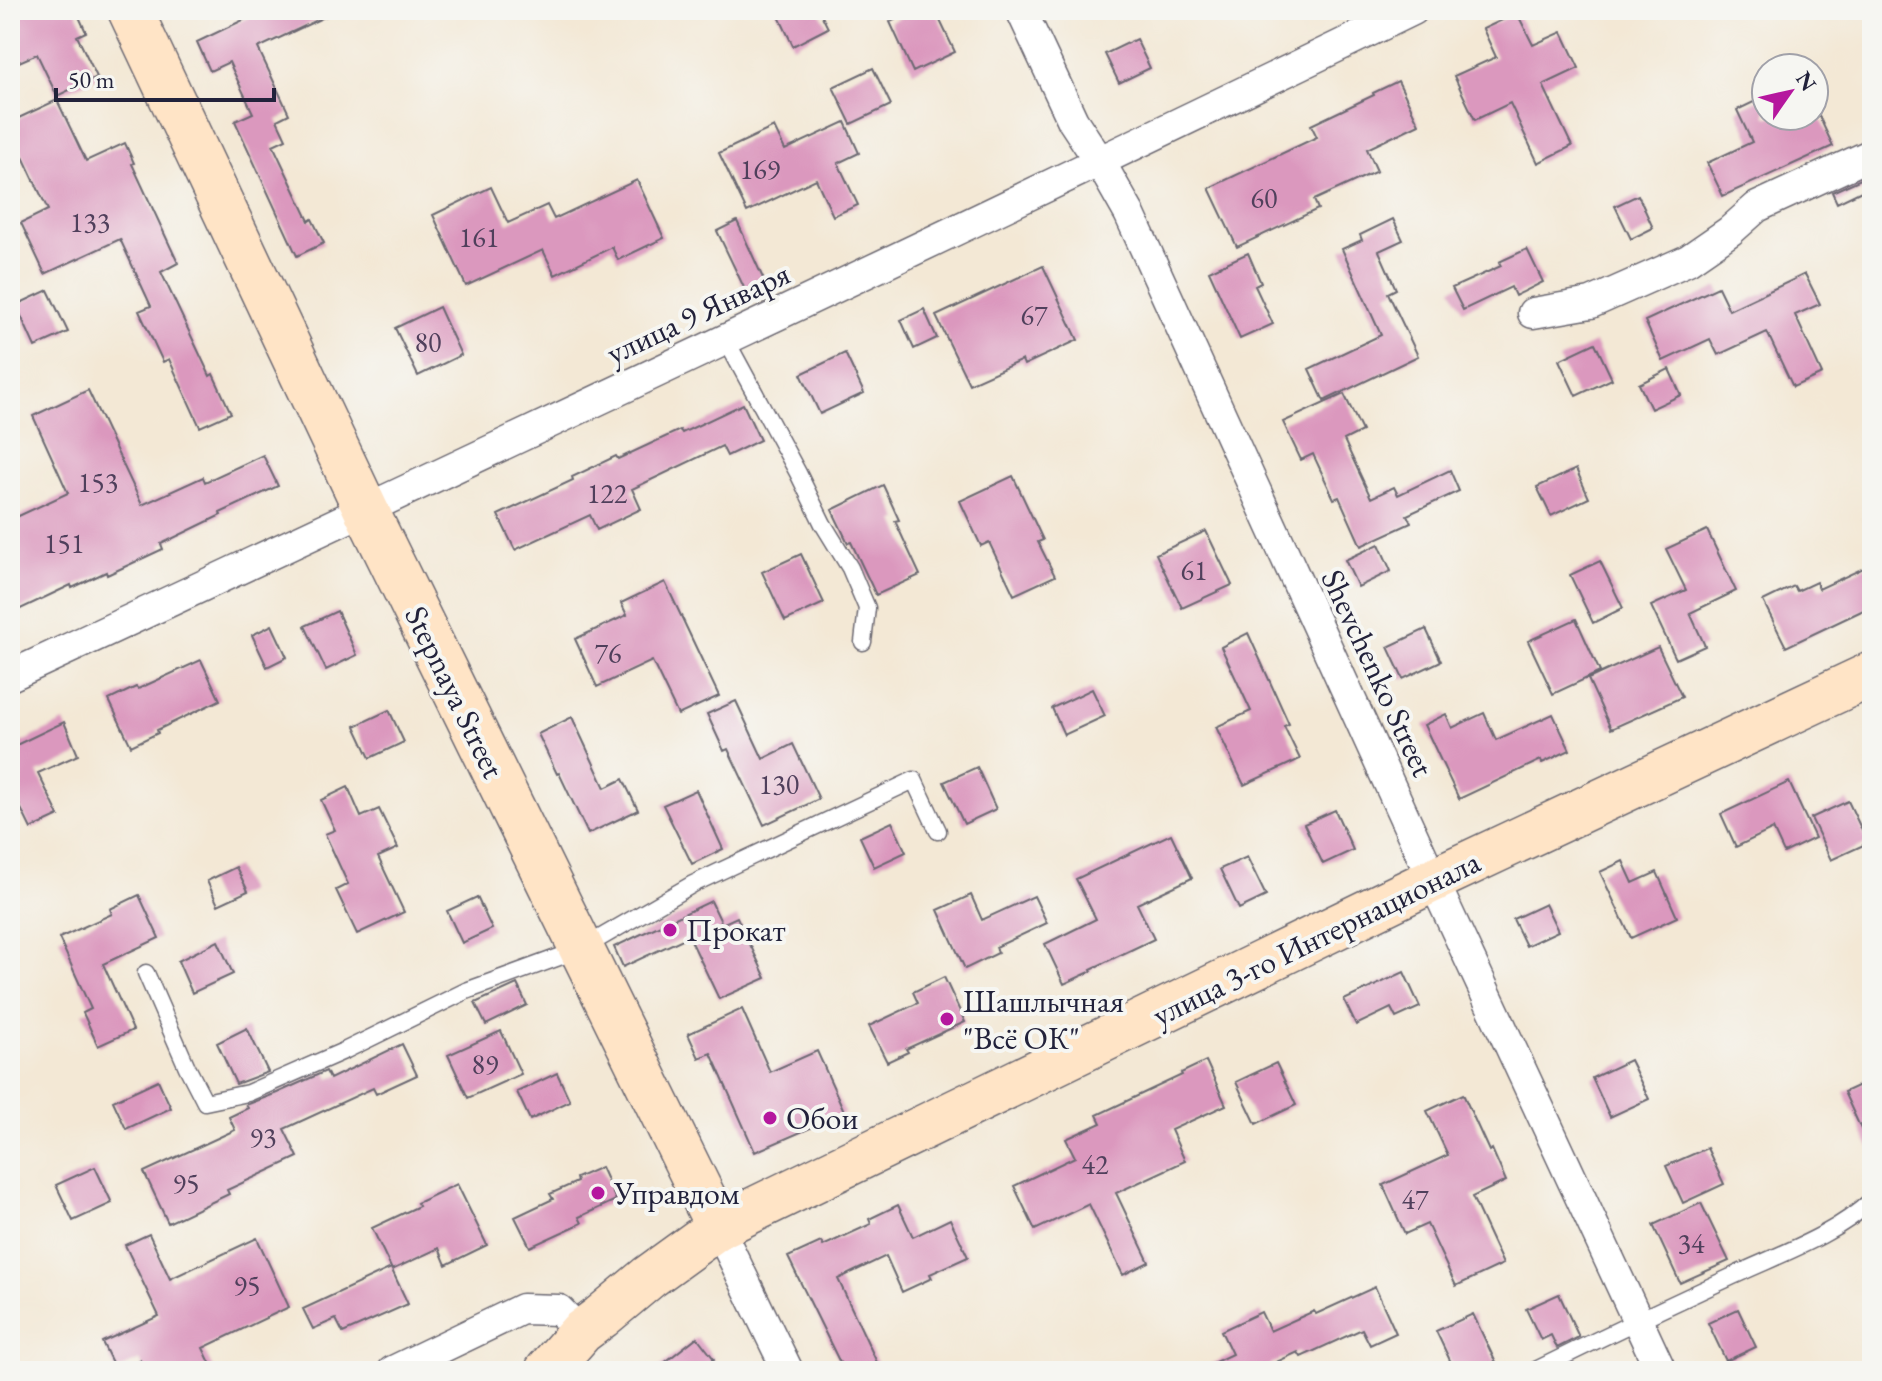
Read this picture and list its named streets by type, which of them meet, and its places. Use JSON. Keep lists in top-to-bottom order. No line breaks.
{"streets":{"main road":["Stepnaya Street","улица 3-го Интернационала"],"street":["улица 9 Января","Shevchenko Street"]},"crossings":[["улица 9 Января","Shevchenko Street"],["улица 9 Января","Stepnaya Street"],["Shevchenko Street","улица 3-го Интернационала"],["Stepnaya Street","улица 3-го Интернационала"]],"places":["Прокат","Шашлычная \"Всё ОК\"","Обои","Управдом"],"house_numbers":["169","60","133","161","67","80","153","122","151","61","76","130","89","93","42","95","47","34","95"],"scale_bar":"50 m","north":"top right"}
